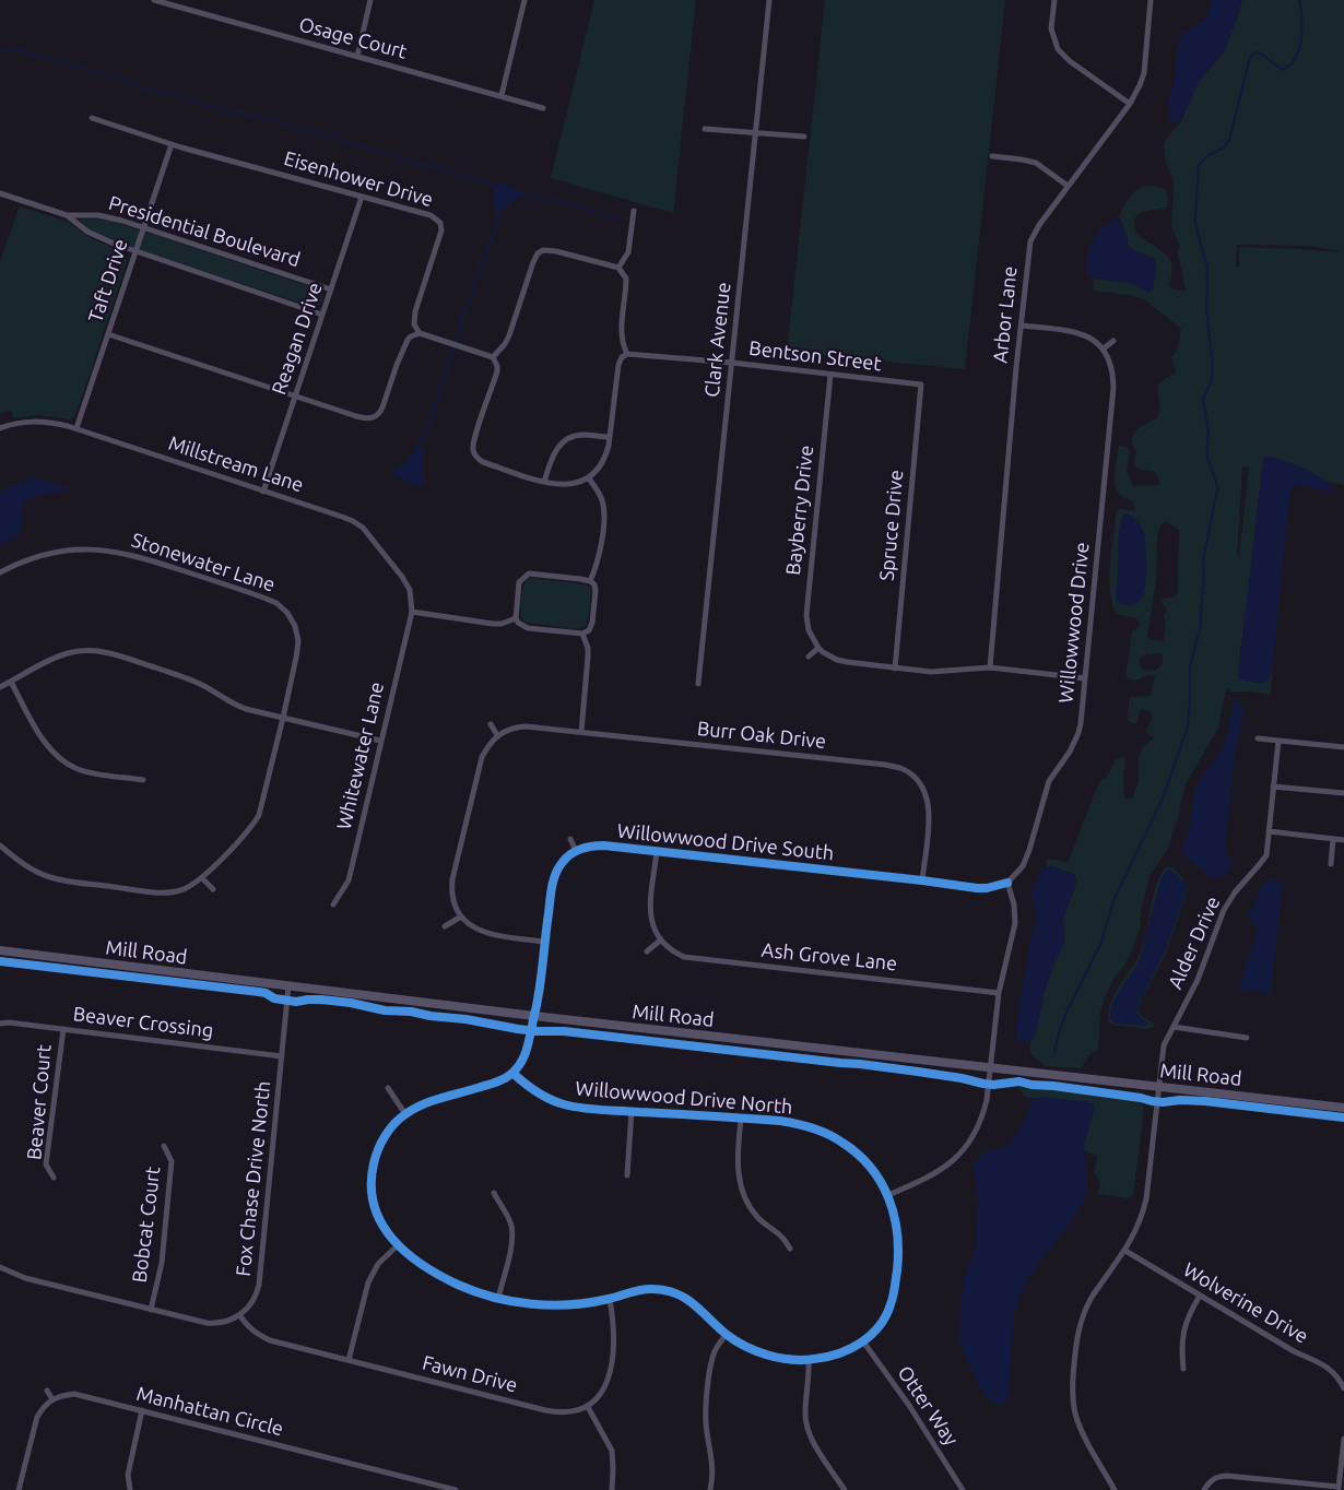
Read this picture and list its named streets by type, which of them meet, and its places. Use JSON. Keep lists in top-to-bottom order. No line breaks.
{"streets":{"street":["Osage Court","Eisenhower Drive","Presidential Boulevard","Taft Drive","Arbor Lane","Reagan Drive","Clark Avenue","Bentson Street","Millstream Lane","Bayberry Drive","Spruce Drive","Stonewater Lane","Willowwood Drive","Burr Oak Drive","Whitewater Lane","Willowwood Drive South","Alder Drive","Mill Road","Ash Grove Lane","Beaver Crossing","Willowwood Drive North","Beaver Court","Fox Chase Drive North","Bobcat Court","Wolverine Drive","Fawn Drive","Otter Way","Manhattan Circle"]},"crossings":[["Eisenhower Drive","Taft Drive"],["Eisenhower Drive","Reagan Drive"],["Presidential Boulevard","Taft Drive"],["Presidential Boulevard","Reagan Drive"],["Taft Drive","Millstream Lane"],["Reagan Drive","Millstream Lane"],["Clark Avenue","Bentson Street"],["Bentson Street","Bayberry Drive"],["Bentson Street","Spruce Drive"],["Millstream Lane","Whitewater Lane"],["Willowwood Drive","Willowwood Drive South"],["Burr Oak Drive","Willowwood Drive South"],["Alder Drive","Mill Road"],["Alder Drive","Wolverine Drive"],["Mill Road","Fox Chase Drive North"],["Beaver Crossing","Beaver Court"],["Beaver Crossing","Fox Chase Drive North"],["Willowwood Drive North","Otter Way"],["Fox Chase Drive North","Fawn Drive"]]}
